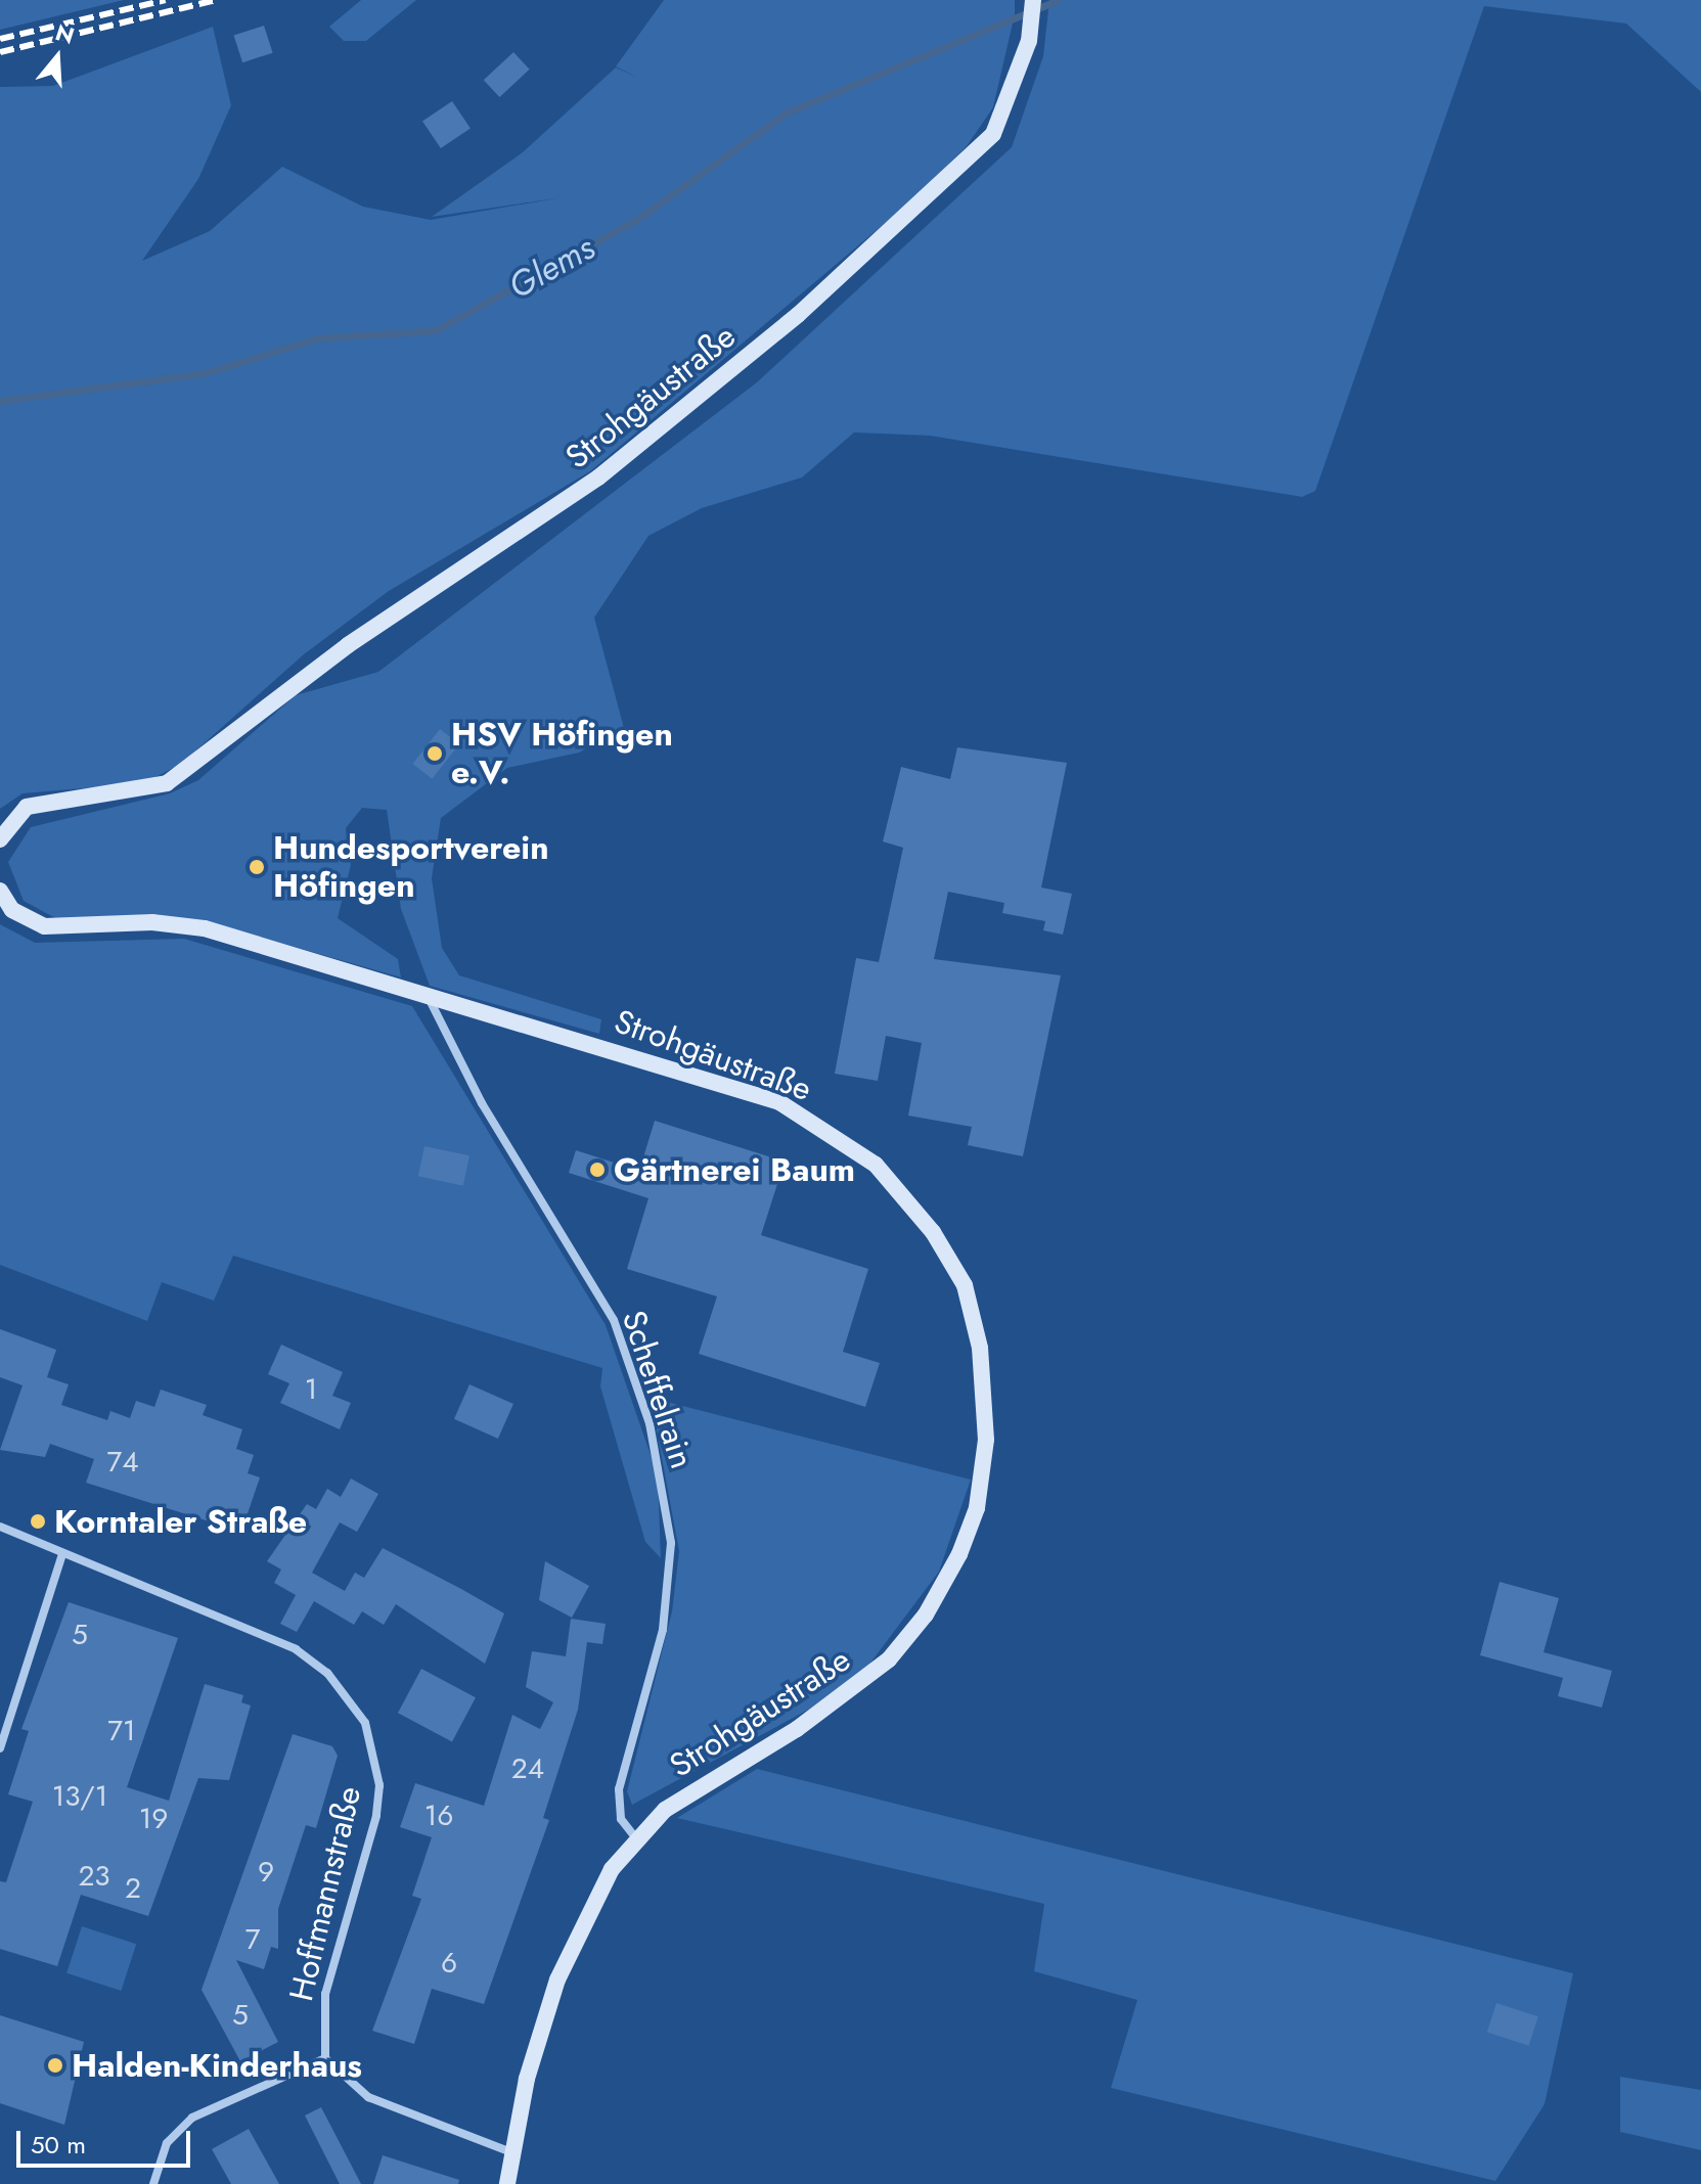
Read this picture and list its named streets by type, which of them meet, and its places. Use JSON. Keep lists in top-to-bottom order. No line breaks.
{"streets":{"main road":["Strohgäustraße"],"street":["Scheffelrain","Hoffmannstraße"]},"crossings":[["Strohgäustraße","Scheffelrain"]],"water":["Glems"],"places":["HSV Höfingen e.V.","Hundesportverein Höfingen","Gärtnerei Baum","Korntaler Straße","Halden-Kinderhaus"],"house_numbers":["1","74","5","71","24","13/1","16","19","9","23","2","7","6","5"],"scale_bar":"50 m","north":"top"}
